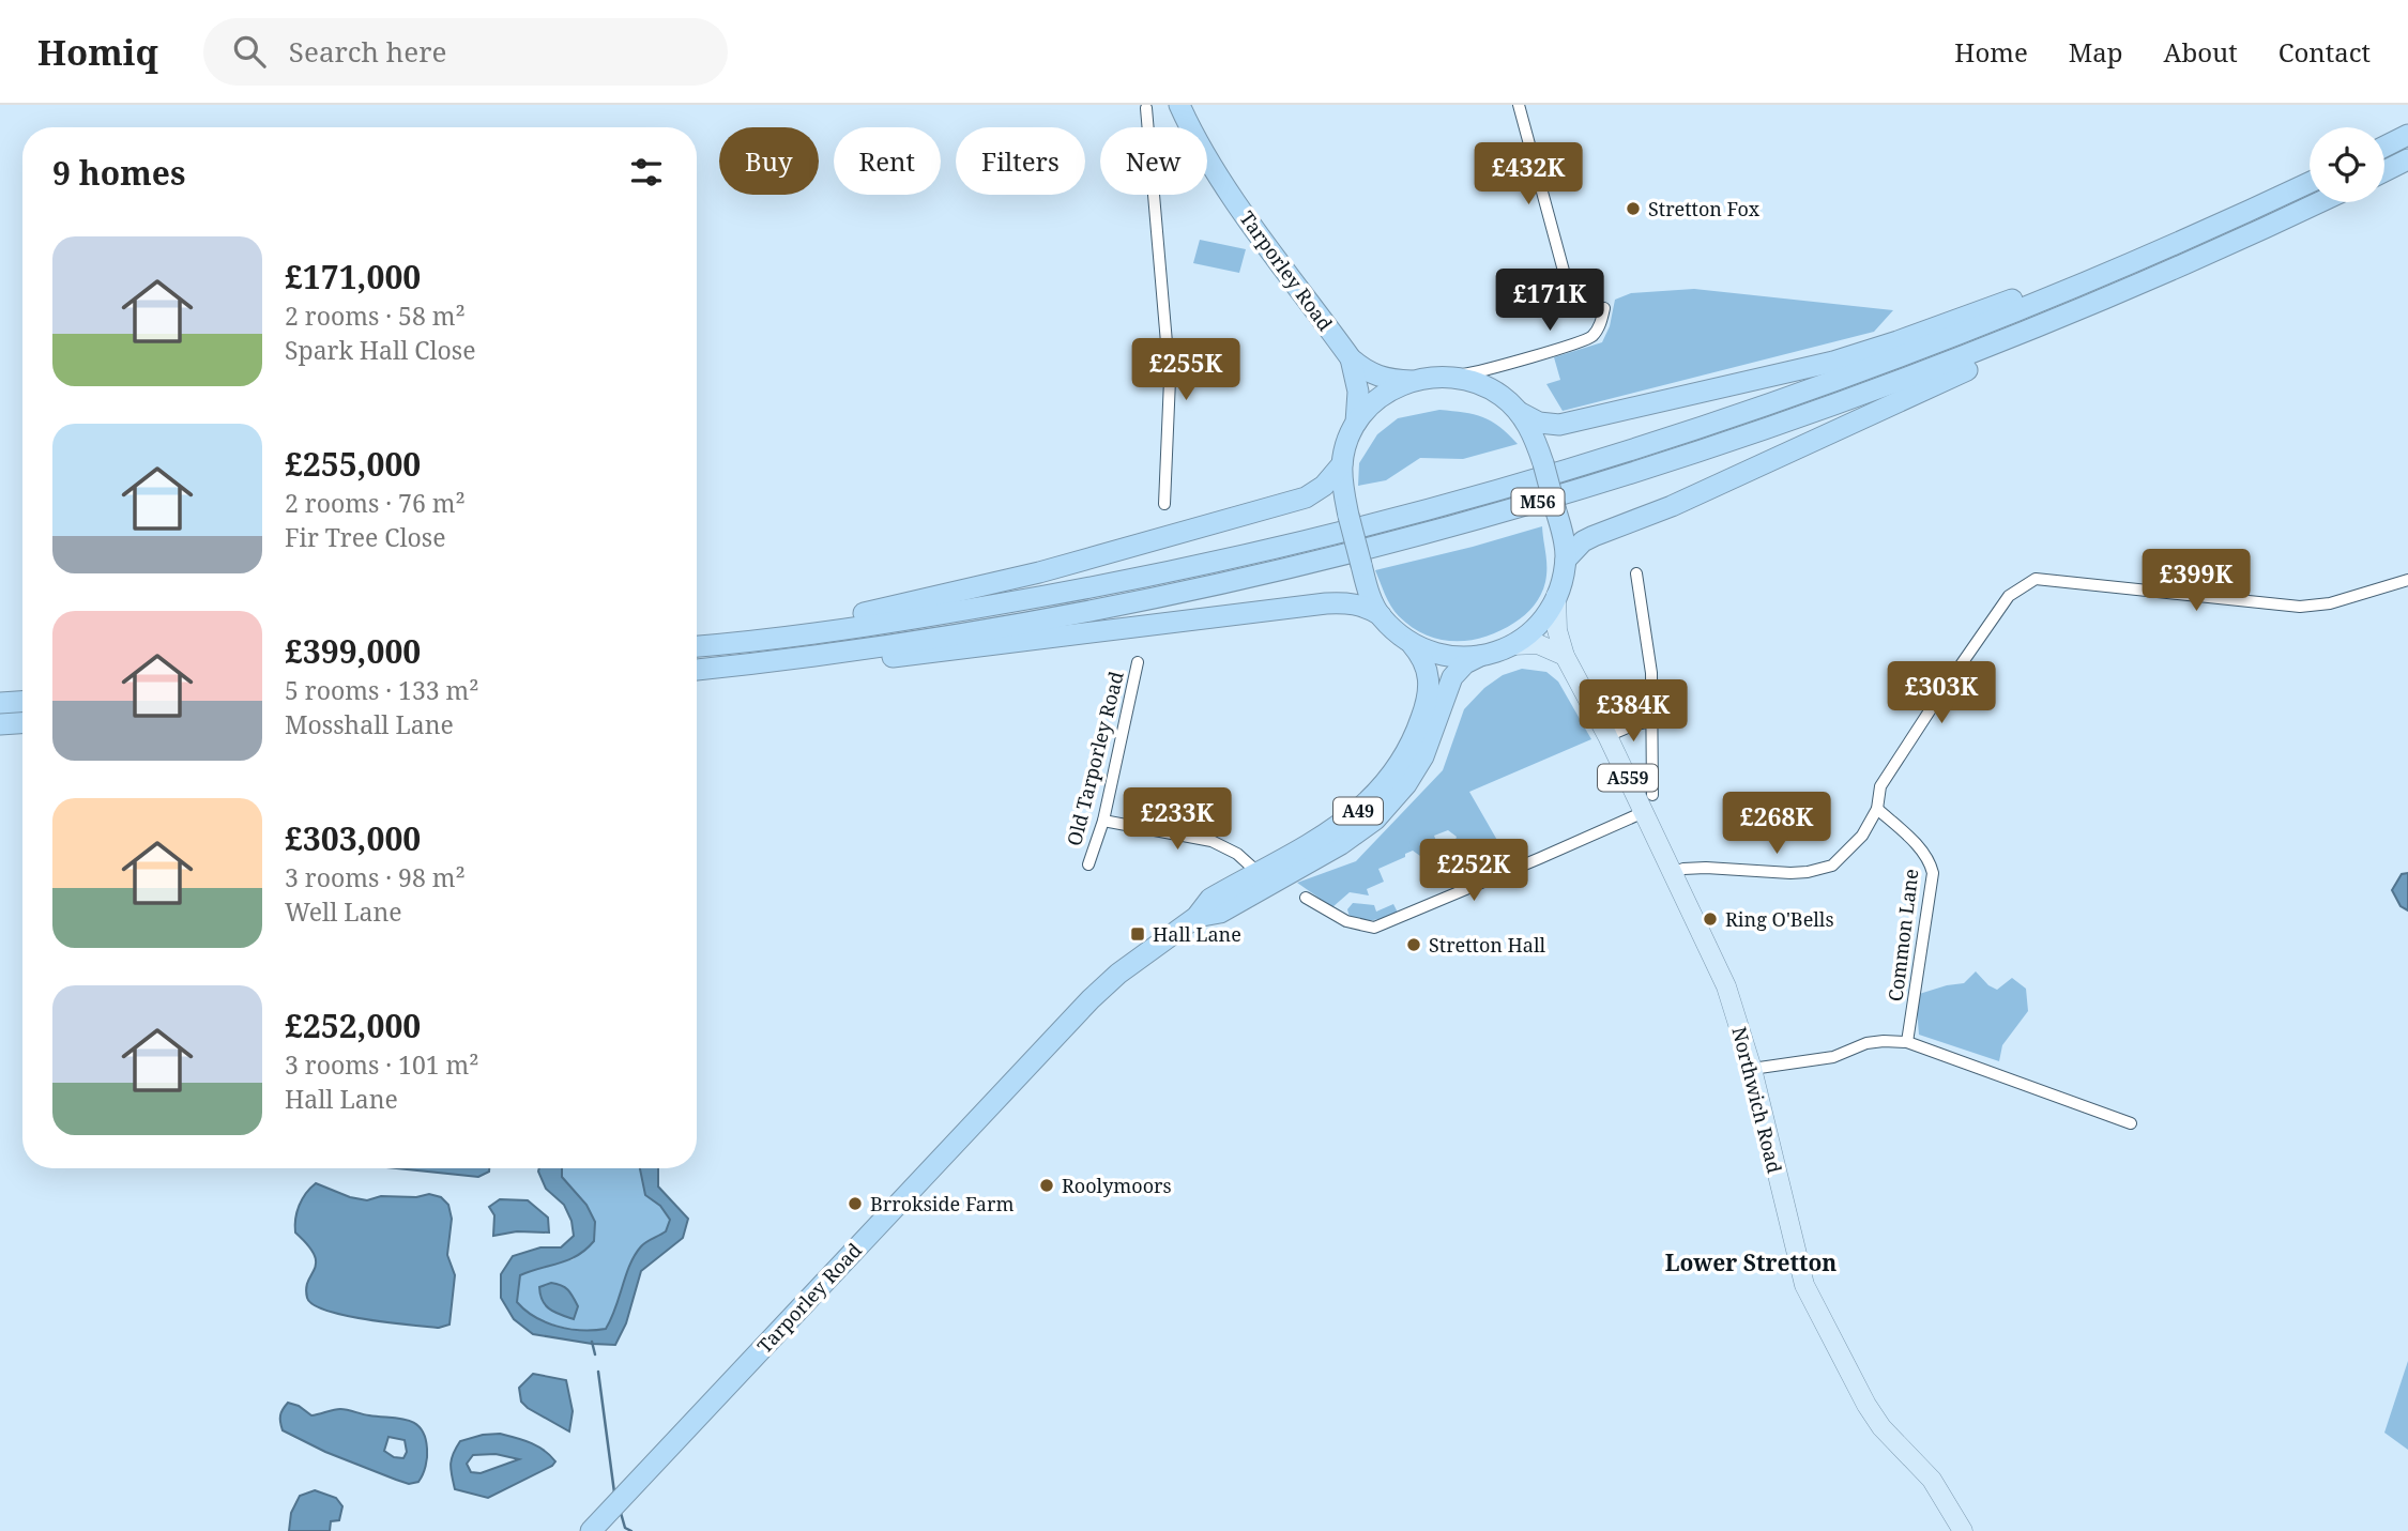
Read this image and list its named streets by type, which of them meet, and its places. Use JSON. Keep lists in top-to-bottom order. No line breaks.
{"streets":{"highway":["Tarporley Road","M56","A49"],"main road":["A559","Northwich Road"],"street":["Old Tarporley Road","Common Lane"]},"crossings":[["Tarporley Road","M56"],["Tarporley Road","Northwich Road"],["M56","Northwich Road"]],"districts":["Lower Stretton"],"places":{"other":["Stretton Fox","Ring O'Bells","Stretton Hall","Roolymoors","Brrokside Farm"],"transit":["Hall Lane"]},"page":{"header":"Homiq","search":"Search here","nav":["Home","Map","About","Contact"],"chip":["Buy","Rent","Filters","New"],"heading":"9 homes","price":["£432K","£171K","£255K","£399K","£303K","£384K","£233K","£268K","£252K"],"list":[{"name":"£171,000","note":"2 rooms · 58 m² · Spark Hall Close"},{"name":"£255,000","note":"2 rooms · 76 m² · Fir Tree Close"},{"name":"£399,000","note":"5 rooms · 133 m² · Mosshall Lane"},{"name":"£303,000","note":"3 rooms · 98 m² · Well Lane"},{"name":"£252,000","note":"3 rooms · 101 m² · Hall Lane"}]}}
